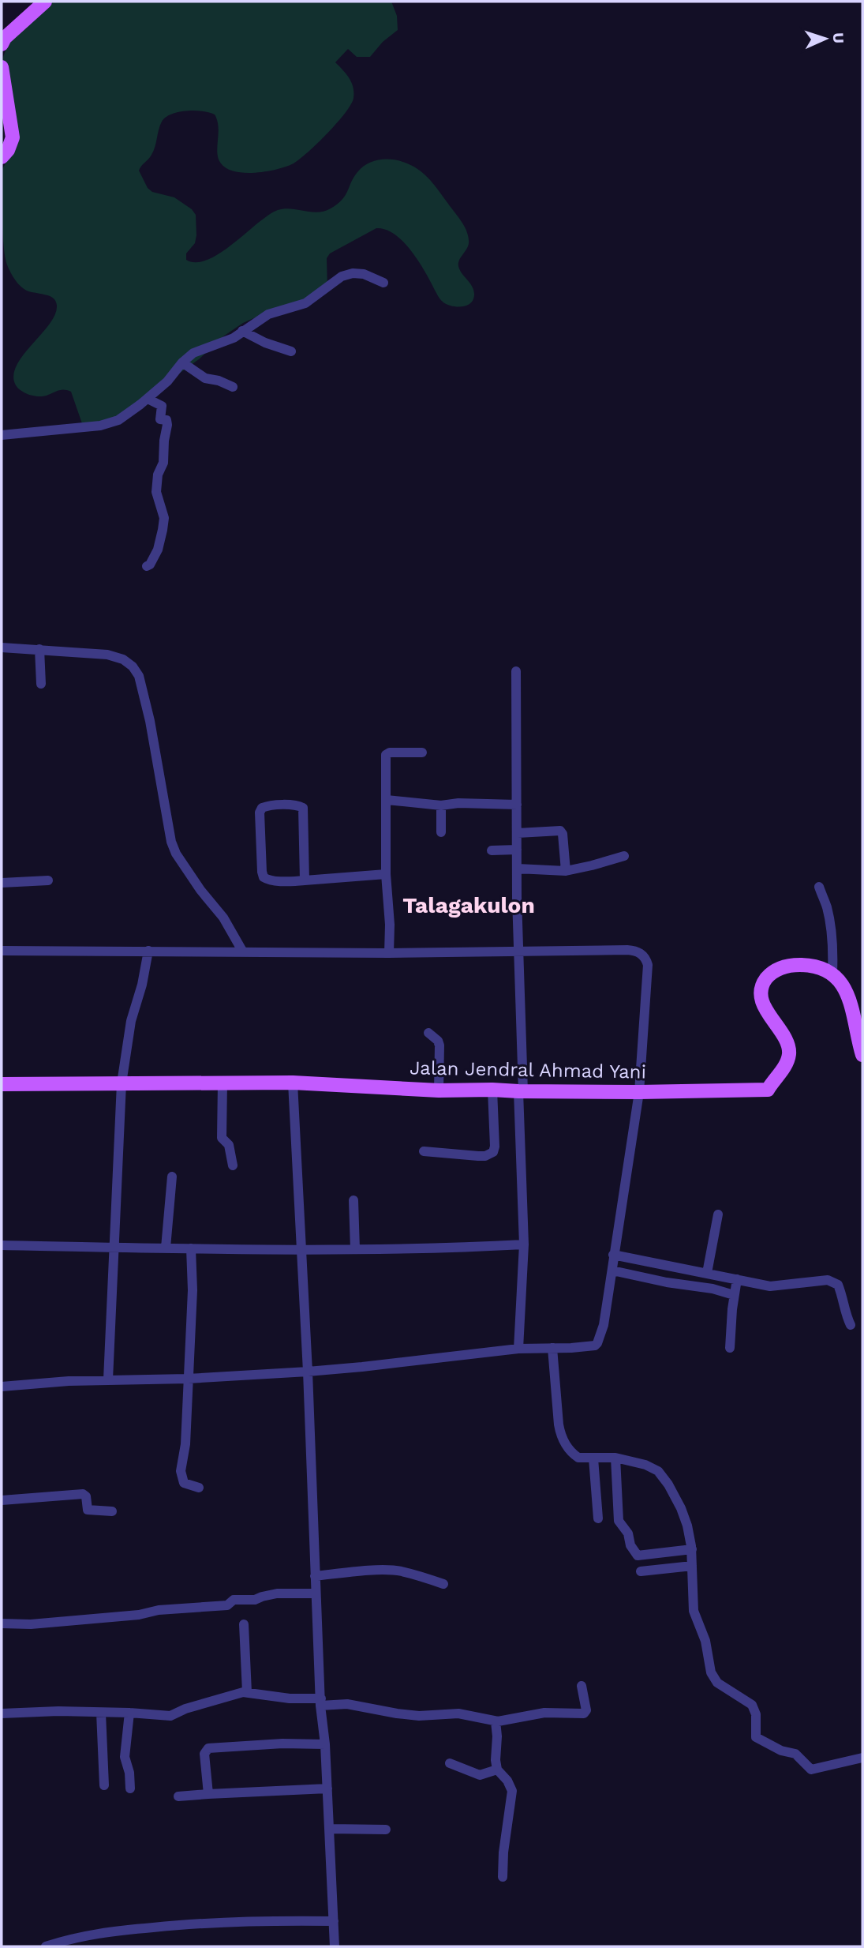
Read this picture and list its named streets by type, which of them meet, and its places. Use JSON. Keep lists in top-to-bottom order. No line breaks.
{"streets":{"main road":["Jalan Jendral Ahmad Yani"]},"districts":["Talagakulon"],"north":"right"}
